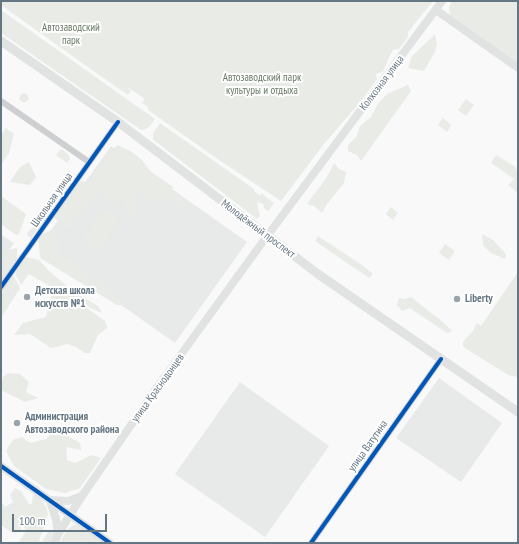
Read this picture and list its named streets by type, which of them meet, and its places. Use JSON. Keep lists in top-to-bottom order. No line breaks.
{"streets":{"main road":["Колхозная улица","Молодёжный проспект","улица Краснодонцев"],"street":["Школьная улица","улица Ватутина"]},"crossings":[["Колхозная улица","Молодёжный проспект"],["Колхозная улица","улица Краснодонцев"],["Школьная улица","Молодёжный проспект"],["Молодёжный проспект","улица Краснодонцев"],["Молодёжный проспект","улица Ватутина"]],"parks":["Автозаводский парк","Автозаводский парк культуры и отдыха"],"places":["Детская школа искусств №1","Liberty","Администрация Автозаводского района"],"scale_bar":"100 m"}
